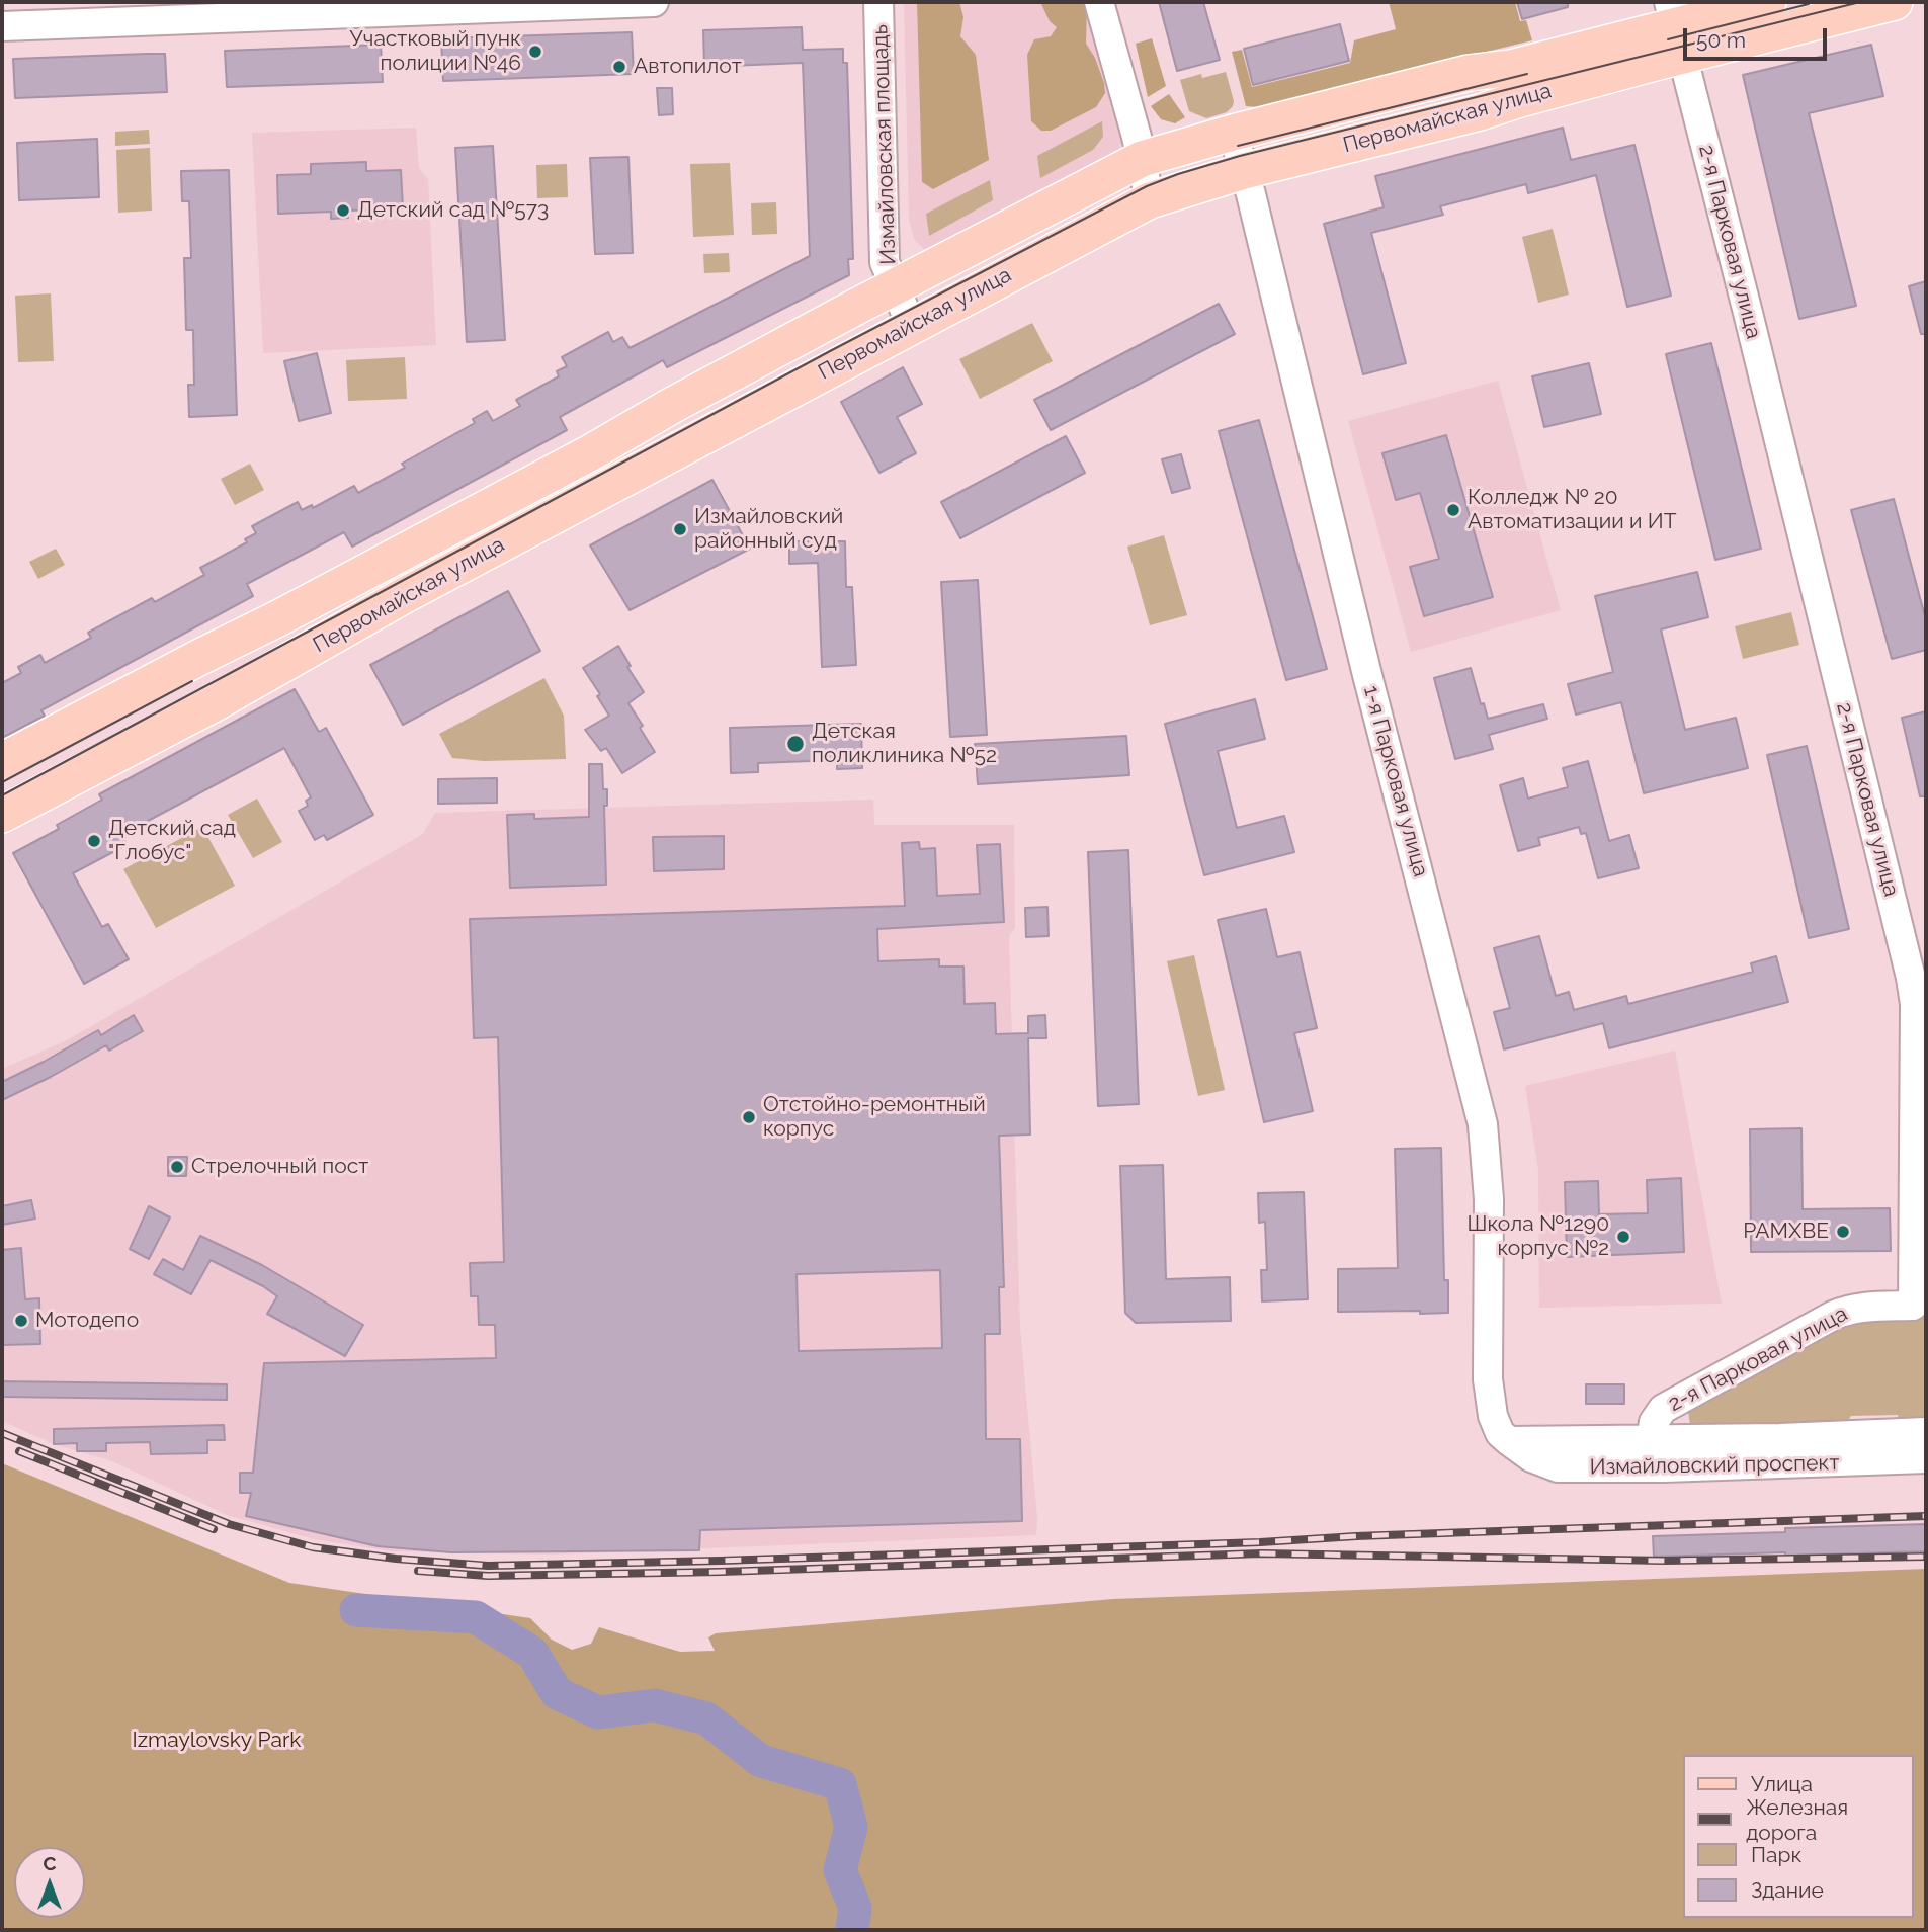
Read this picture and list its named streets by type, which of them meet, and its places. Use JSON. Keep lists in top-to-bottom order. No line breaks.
{"streets":{"main road":["Первомайская улица"],"street":["Измайловская площадь","2-я Парковая улица","1-я Парковая улица","Измайловский проспект"]},"crossings":[["Первомайская улица","Измайловская площадь"],["Первомайская улица","2-я Парковая улица"],["Первомайская улица","1-я Парковая улица"],["2-я Парковая улица","Измайловский проспект"],["1-я Парковая улица","Измайловский проспект"]],"parks":["Izmaylovsky Park"],"places":["Участковый пунк полиции №46","Автопилот","Детский сад №573","Колледж № 20 Автоматизации и ИТ","Измайловский районный суд","Детская поликлиника №52","Детский сад \"Глобус\"","Отстойно-ремонтный корпус","Стрелочный пост","РАМХВЕ","Школа №1290 корпус №2","Мотодепо"],"legend":["Улица","Железная дорога","Парк","Здание"],"scale_bar":"50 m","north":"top"}
